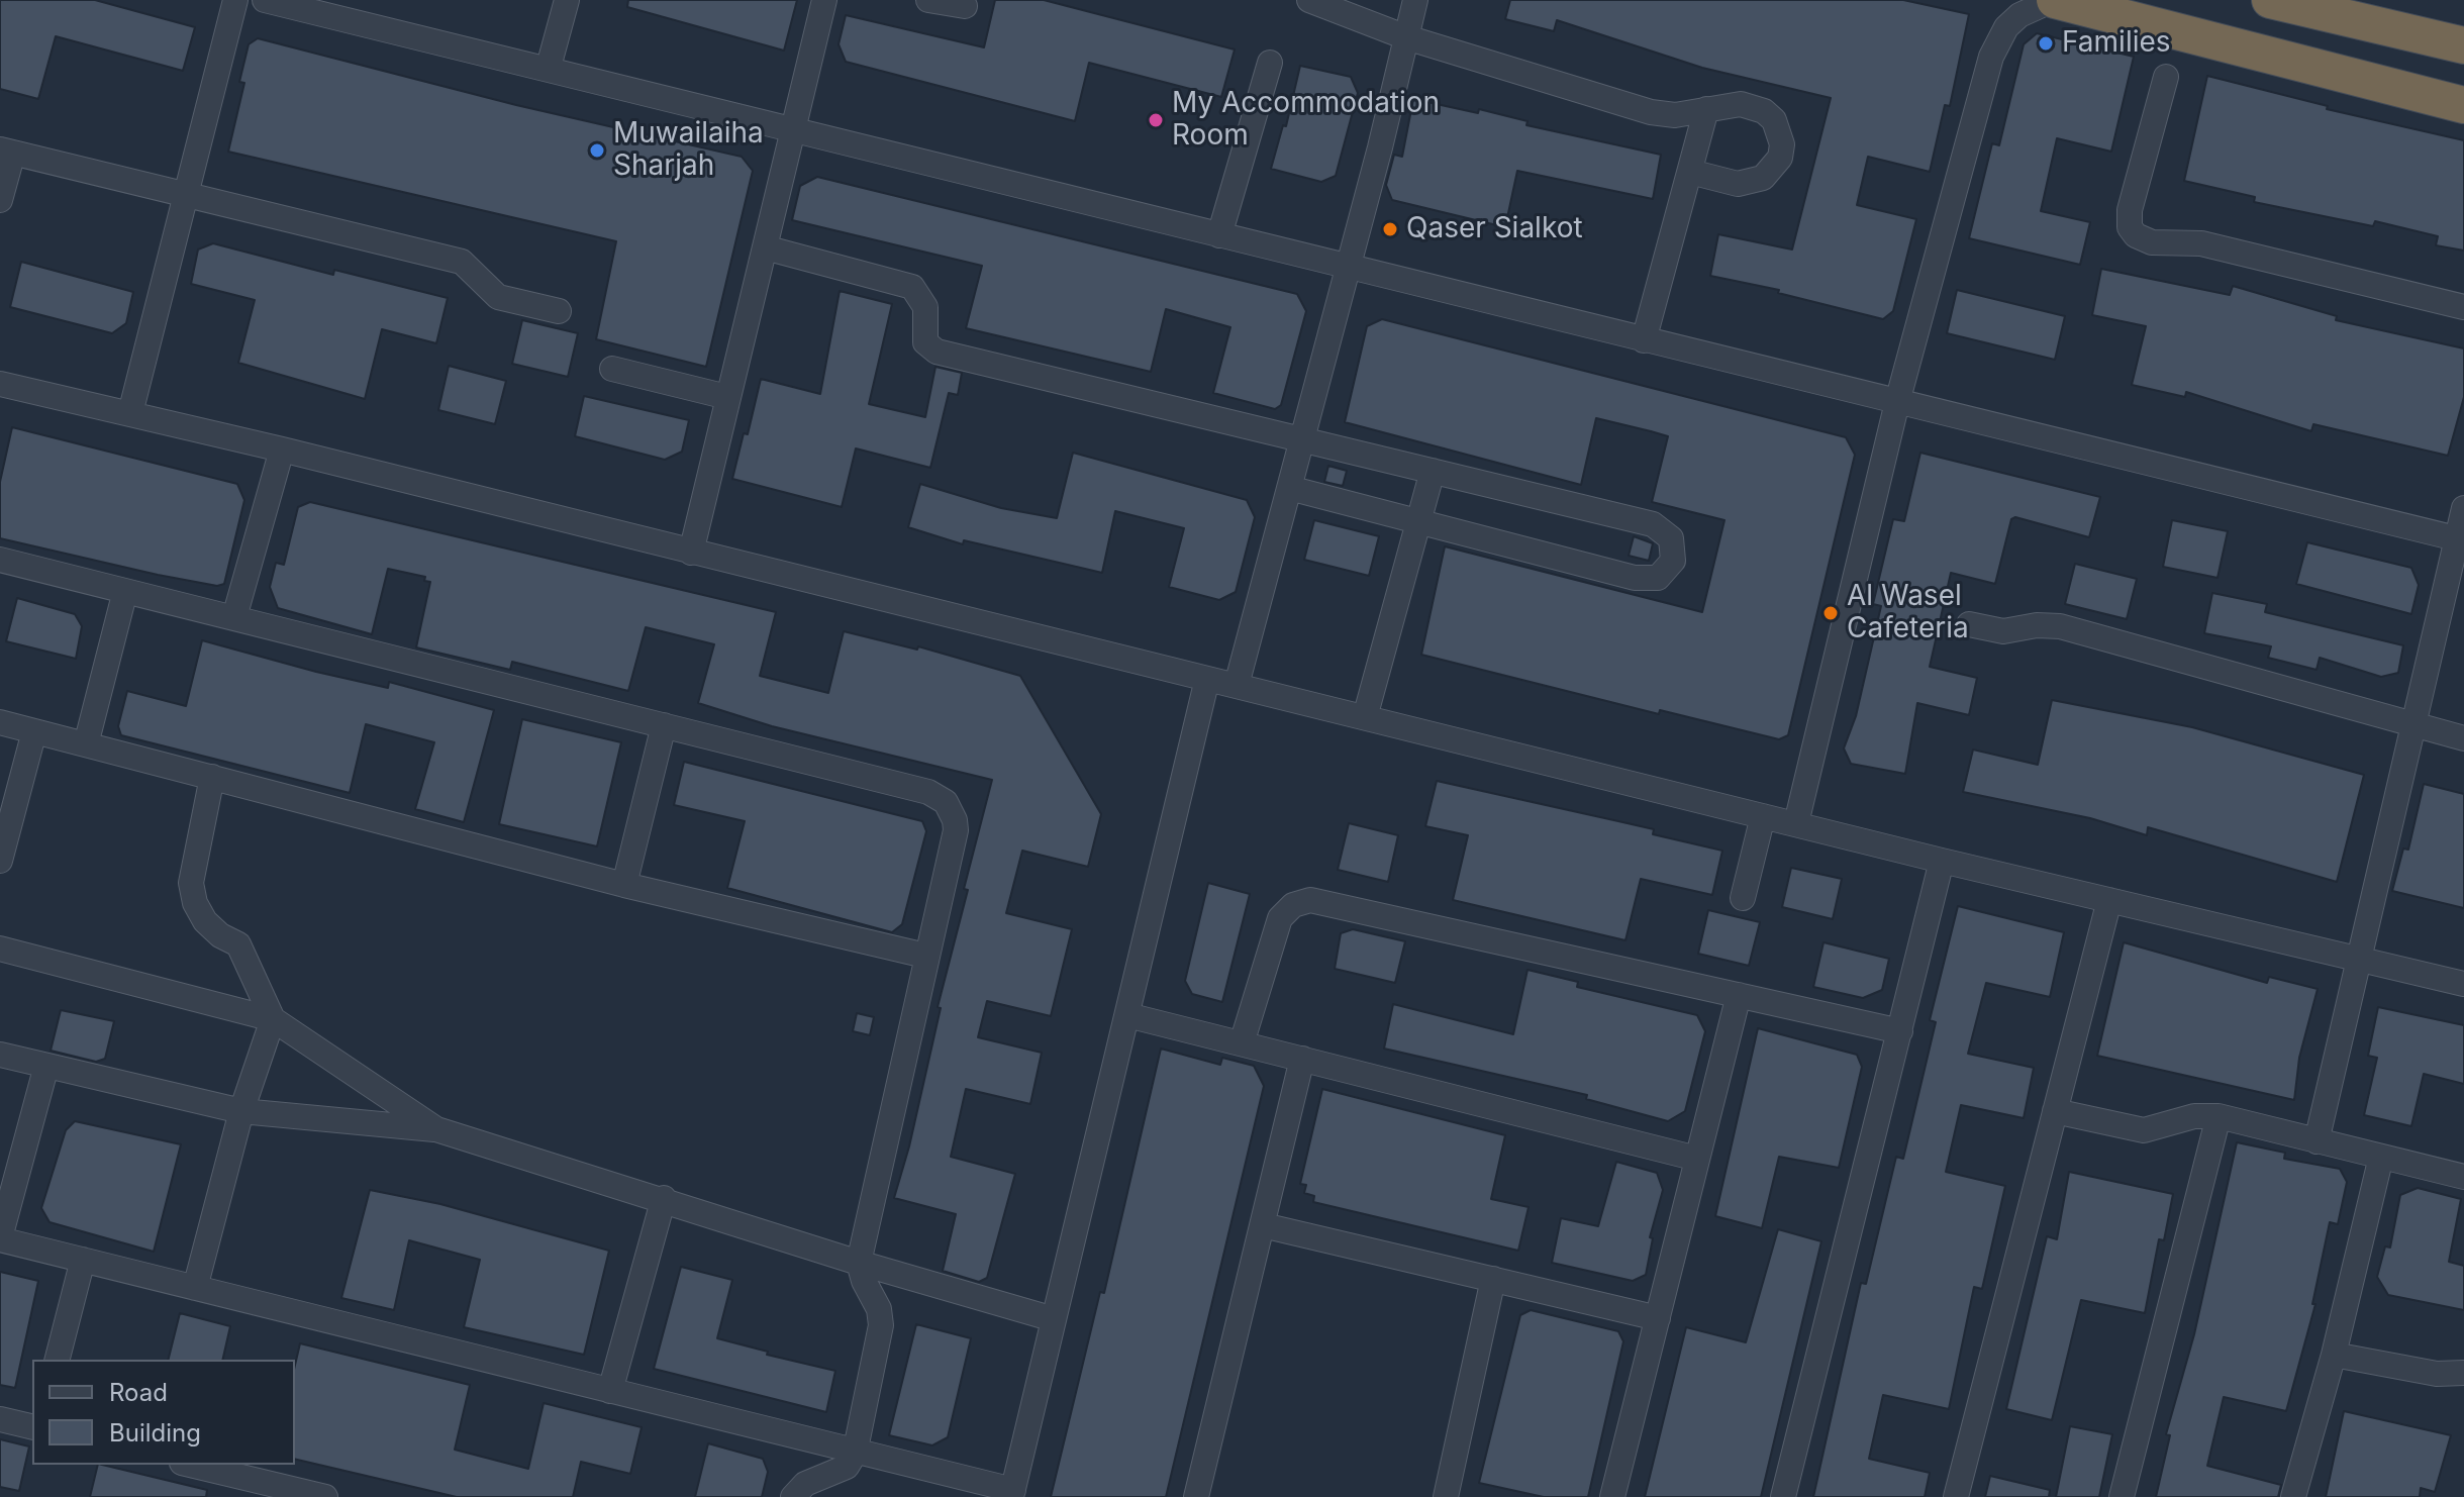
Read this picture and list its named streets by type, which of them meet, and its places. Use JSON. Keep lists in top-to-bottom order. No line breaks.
{"places":["Families","My Accommodation Room","Muwailaiha Sharjah","Qaser Sialkot","Al Wasel Cafeteria"],"legend":["Road","Building"]}
